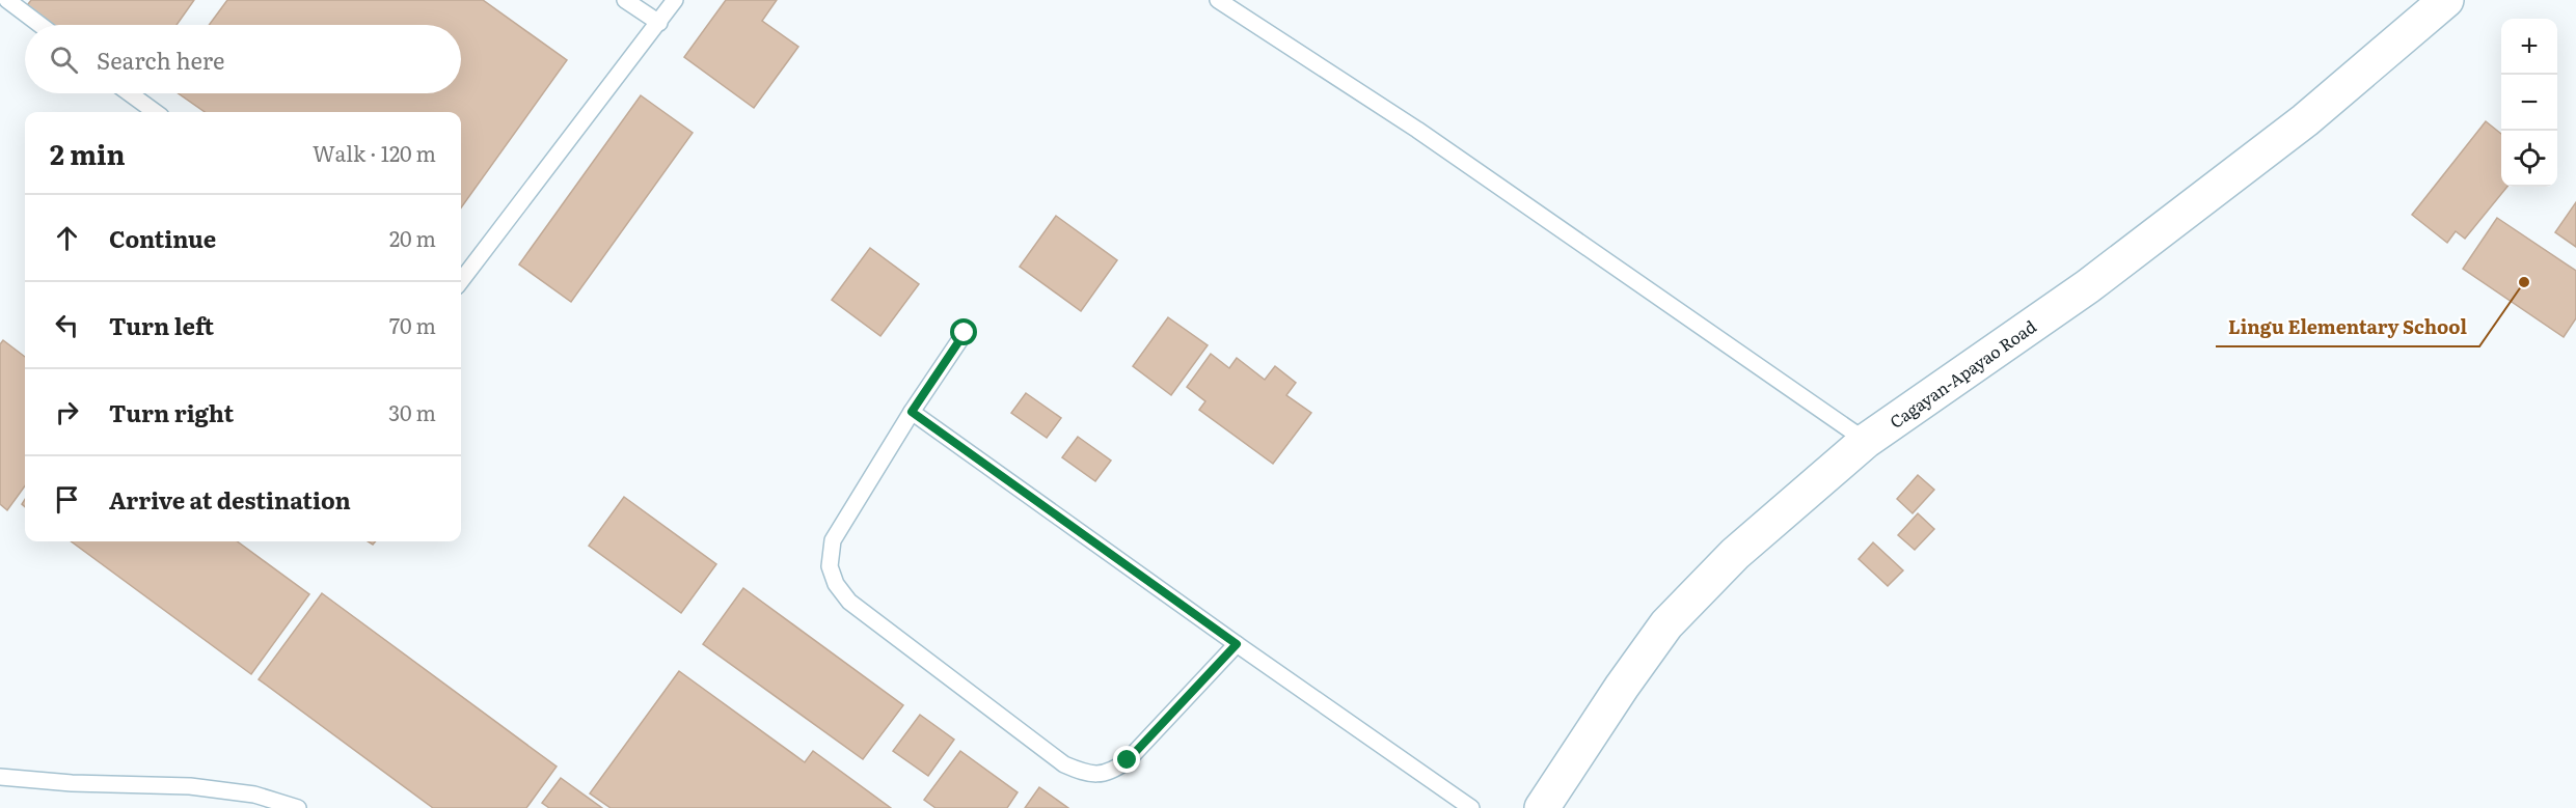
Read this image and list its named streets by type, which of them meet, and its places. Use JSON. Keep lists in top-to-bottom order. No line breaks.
{"streets":{"main road":["Cagayan-Apayao Road"]},"places":["Lingu Elementary School"],"page":{"map_buttons":["+","−"],"search":"Search here","heading":["2 min","Walk · 120 m"],"list":[["Continue","20 m"],["Turn left","70 m"],["Turn right","30 m"],"Arrive at destination"]}}
